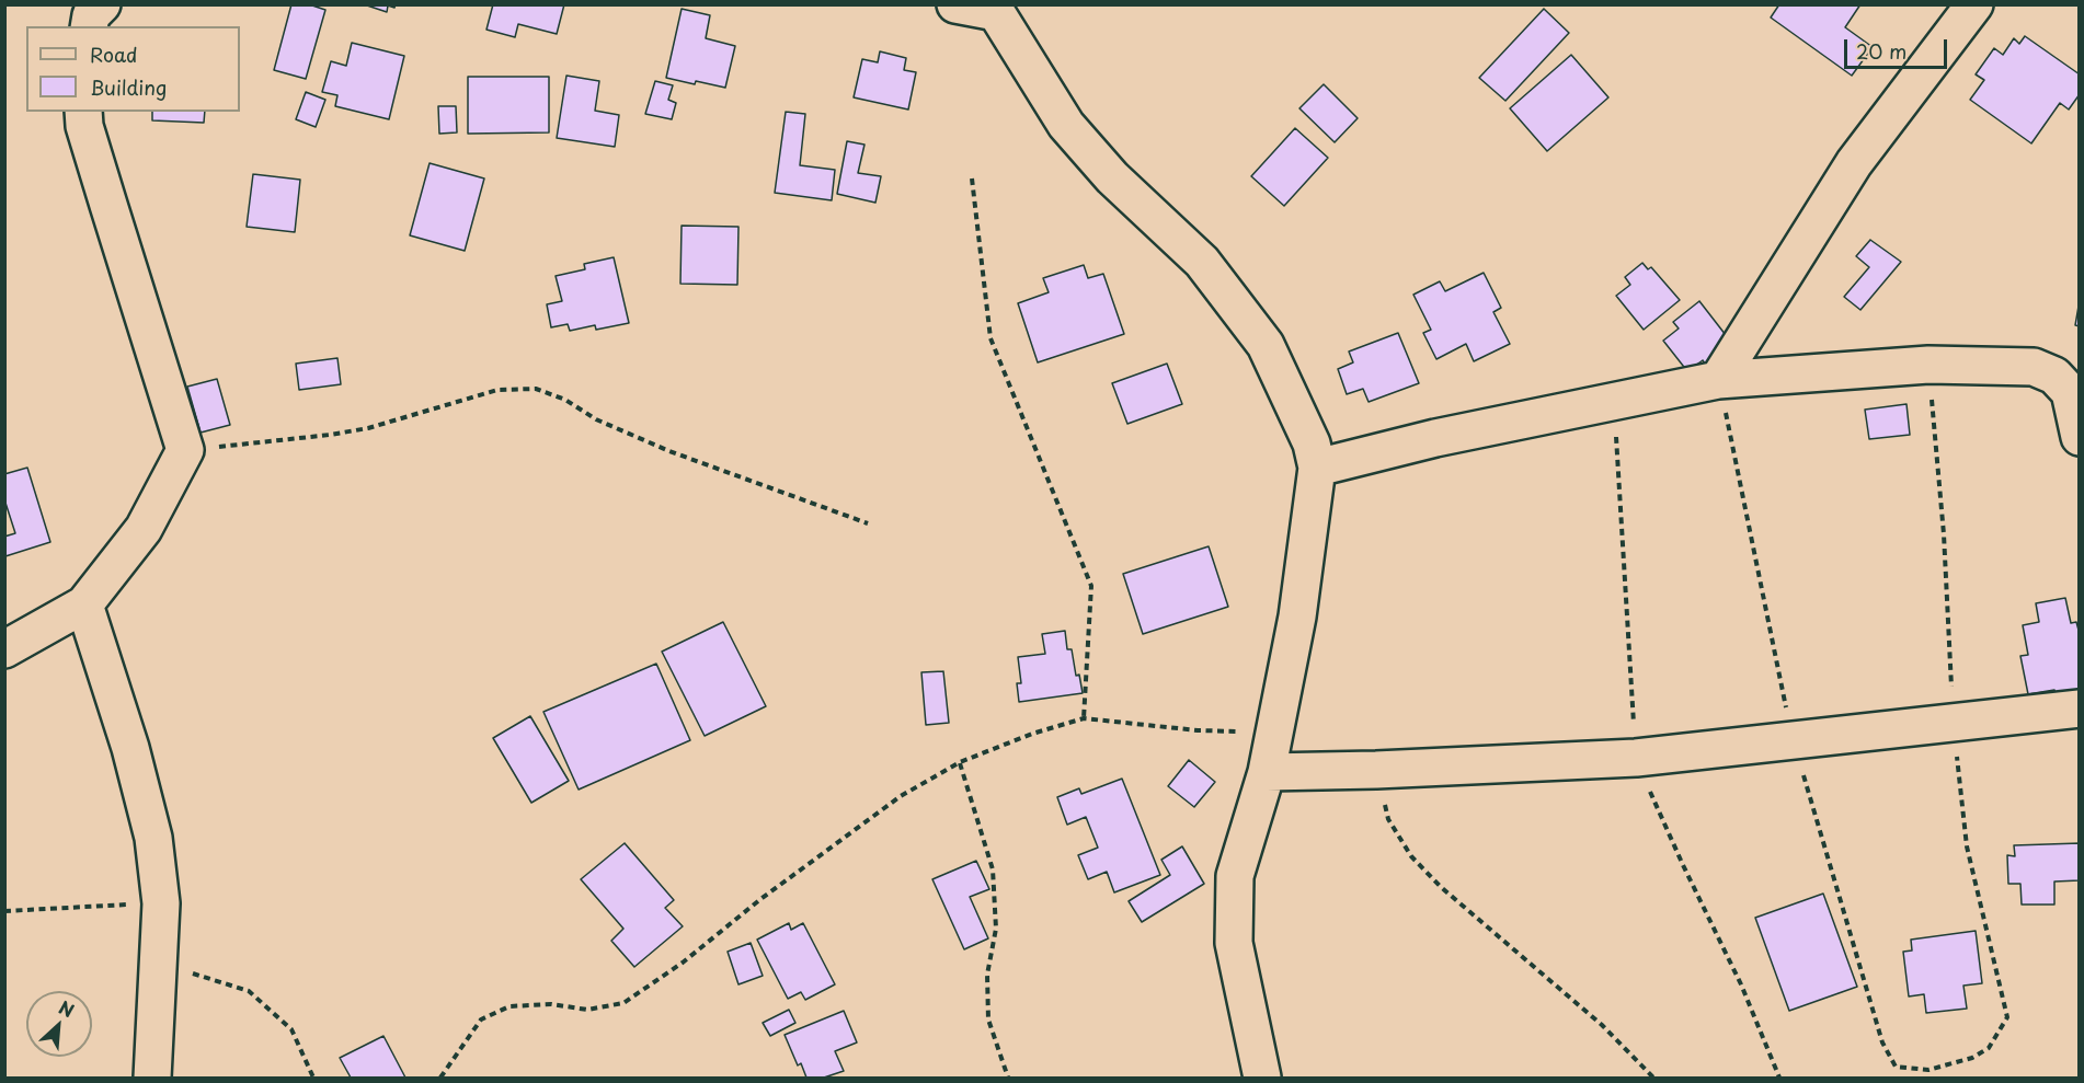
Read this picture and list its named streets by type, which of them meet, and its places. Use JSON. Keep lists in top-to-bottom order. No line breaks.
{"legend":["Road","Building"],"scale_bar":"20 m","north":"top right"}
